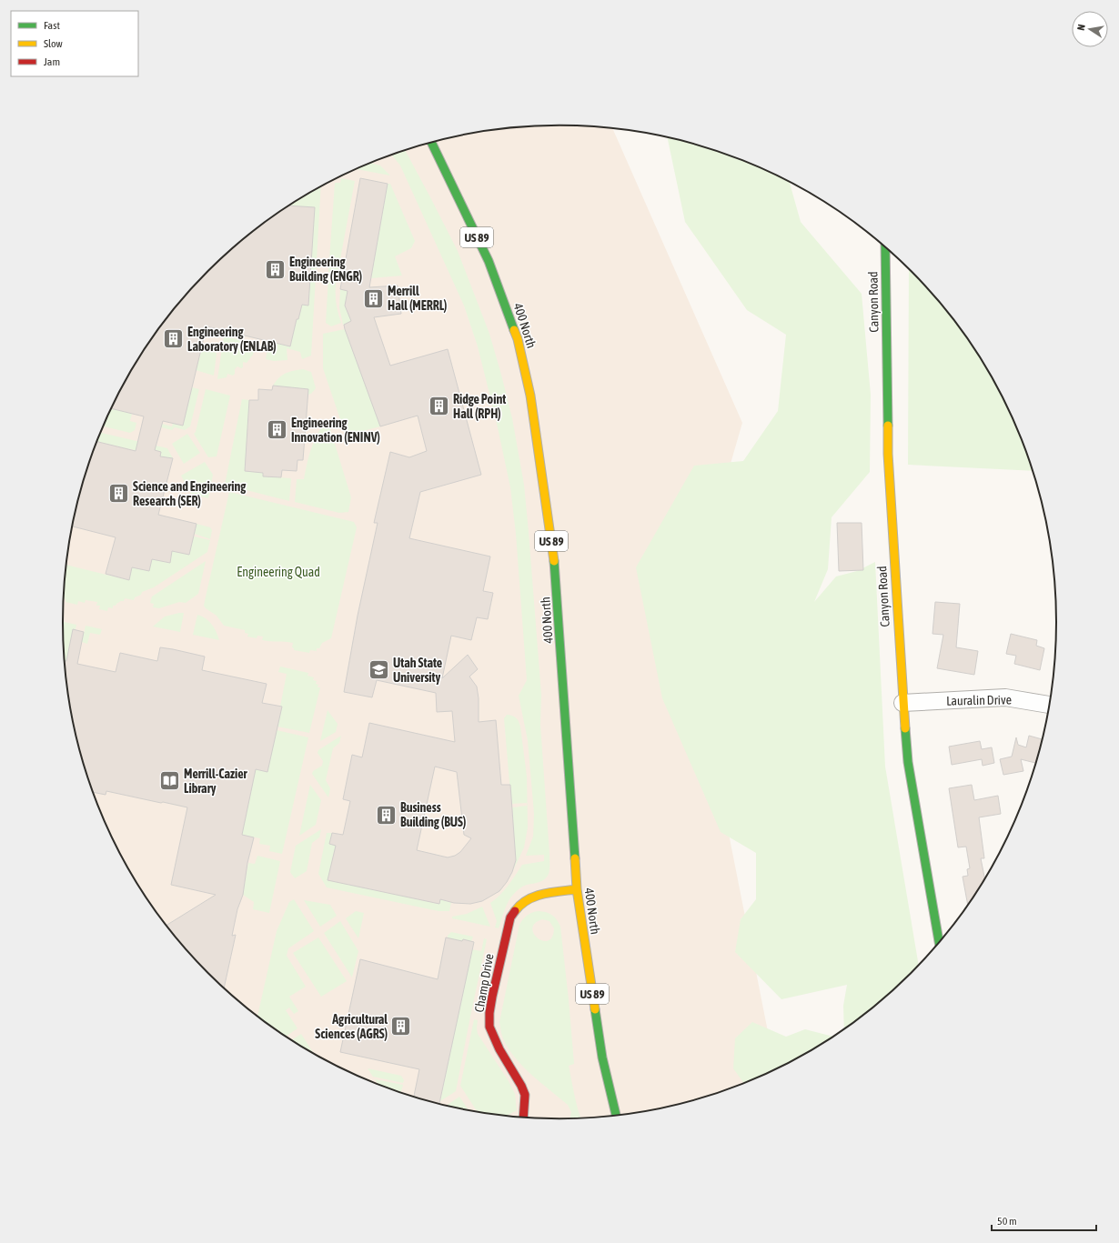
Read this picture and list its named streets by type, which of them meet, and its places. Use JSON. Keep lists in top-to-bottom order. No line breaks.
{"streets":{"main road":["US 89","Canyon Road","400 North","Champ Drive"],"street":["Lauralin Drive"]},"crossings":[["Canyon Road","Lauralin Drive"],["400 North","Champ Drive"]],"parks":["Engineering Quad"],"places":{"building":["Engineering Building (ENGR)","Merrill Hall (MERRL)","Engineering Laboratory (ENLAB)","Ridge Point Hall (RPH)","Engineering Innovation (ENINV)","Science and Engineering Research (SER)","Business Building (BUS)","Agricultural Sciences (AGRS)"],"school or university":["Utah State University"],"library":["Merrill-Cazier Library"]},"legend":["Fast","Slow","Jam"],"scale_bar":"50 m","north":"left"}
